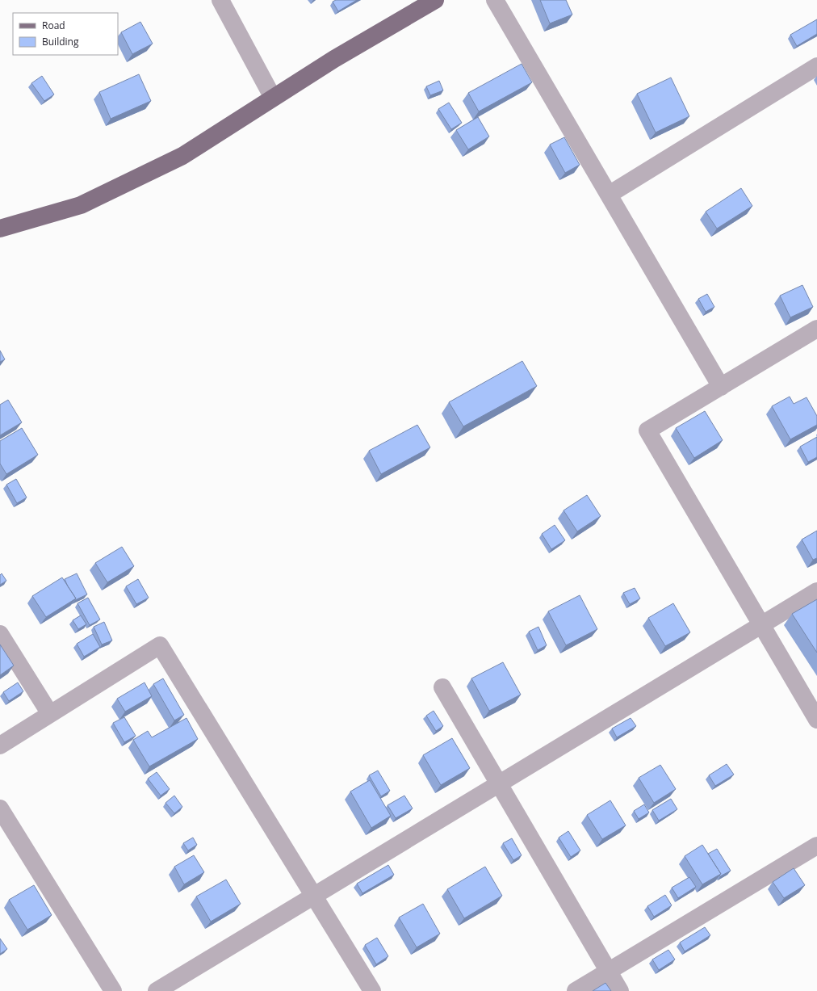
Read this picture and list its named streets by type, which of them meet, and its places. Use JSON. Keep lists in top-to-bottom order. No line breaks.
{"legend":["Road","Building"]}
